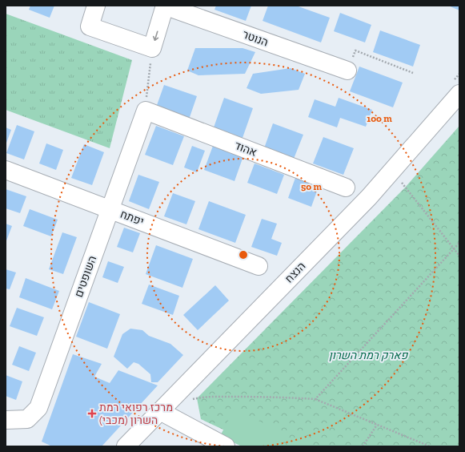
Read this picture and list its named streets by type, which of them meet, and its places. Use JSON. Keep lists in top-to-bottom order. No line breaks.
{"streets":{"street":["הנוטר","אהוד","יפתח","הנצח","השופטים"]},"crossings":[["אהוד","השופטים"],["יפתח","השופטים"]],"parks":["פארק רמת השרון"],"places":{"health":["מרכז רפואי רמת השרון (מכבי)"]},"rings":["100 m","50 m"]}
